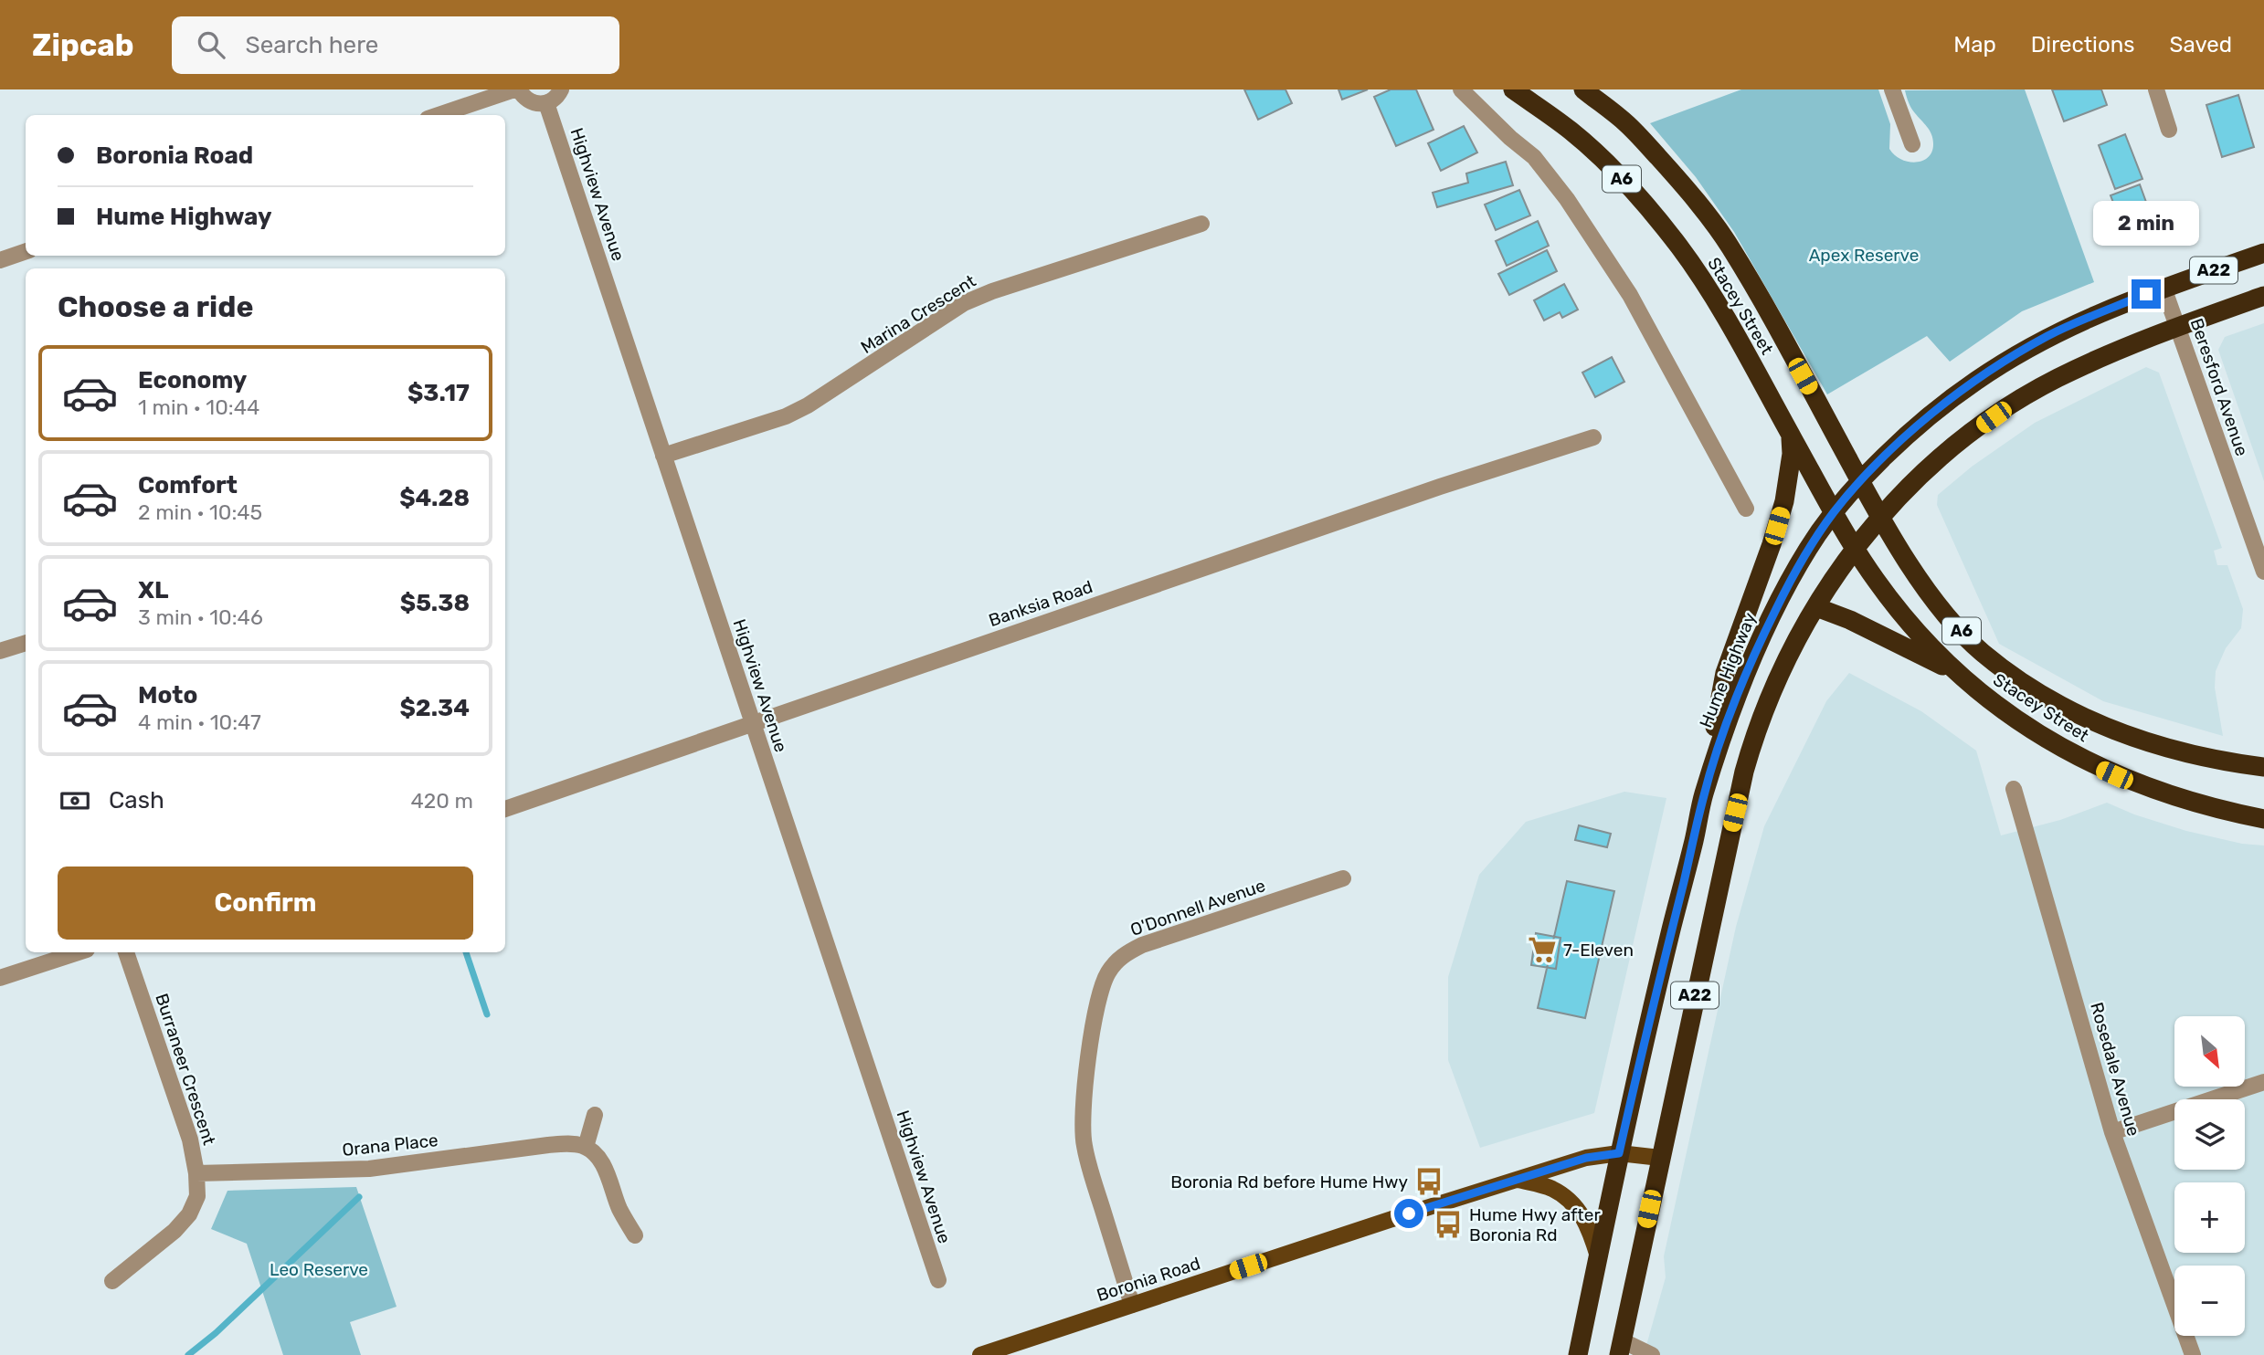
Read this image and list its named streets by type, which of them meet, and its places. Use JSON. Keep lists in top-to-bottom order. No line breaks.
{"streets":{"highway":["A6","A22","Stacey Street","Hume Highway"],"main road":["Boronia Road"],"street":["Highview Avenue","Marina Crescent","Beresford Avenue","Banksia Road","O'Donnell Avenue","Burraneer Crescent","Rosedale Avenue","Orana Place"]},"crossings":[["Highview Avenue","Marina Crescent"],["Highview Avenue","Banksia Road"],["A22","Stacey Street"],["A22","Beresford Avenue"],["A22","Boronia Road"],["Stacey Street","Hume Highway"],["Beresford Avenue","Hume Highway"],["Hume Highway","Boronia Road"],["O'Donnell Avenue","Boronia Road"],["Burraneer Crescent","Orana Place"]],"parks":["Apex Reserve","Leo Reserve"],"places":{"supermarket":["7-Eleven"],"bus stop":["Boronia Rd before Hume Hwy","Hume Hwy after Boronia Rd"]},"north":"bottom right","page":{"header":"Zipcab","search":"Search here","nav":["Map","Directions","Saved"],"banner":["Boronia Road","Hume Highway"],"bubble":"2 min","heading":"Choose a ride","list":[{"name":"Economy","note":"1 min · 10:44","value":"$3.17"},{"name":"Comfort","note":"2 min · 10:45","value":"$4.28"},{"name":"XL","note":"3 min · 10:46","value":"$5.38"},{"name":"Moto","note":"4 min · 10:47","value":"$2.34"}],"pay":["Cash","420 m"],"buttons":"Confirm","map_buttons":["+","−"]}}
